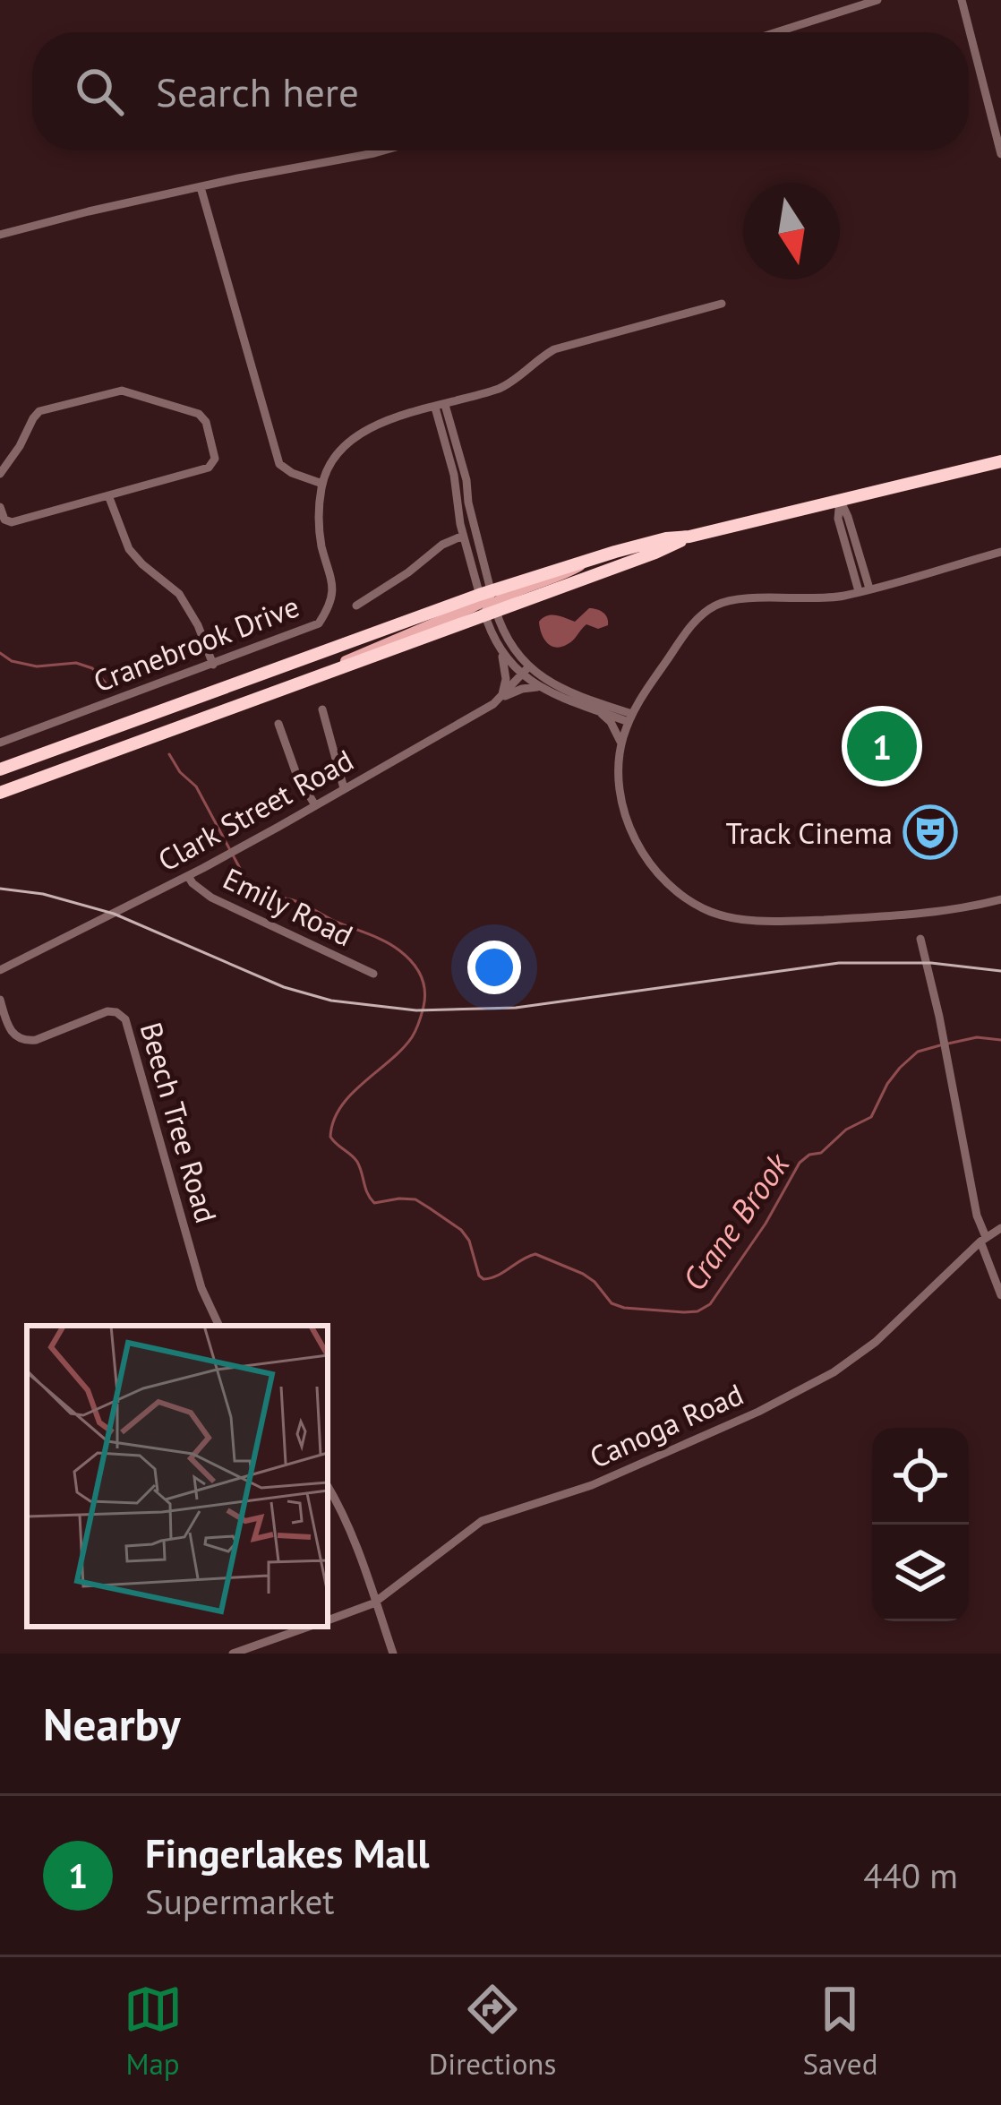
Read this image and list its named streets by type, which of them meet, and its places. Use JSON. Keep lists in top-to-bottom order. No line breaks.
{"streets":{"street":["Cranebrook Drive","Clark Street Road","Emily Road","Beech Tree Road","Canoga Road"]},"crossings":[["Clark Street Road","Emily Road"]],"water":["Crane Brook"],"places":{"theatre":["Track Cinema"]},"north":"bottom","page":{"search":"Search here","pins":"1","heading":"Nearby","list":[{"mark":"1","name":"Fingerlakes Mall","note":"Supermarket","value":"440 m"}],"nav":["Map","Directions","Saved"]}}
